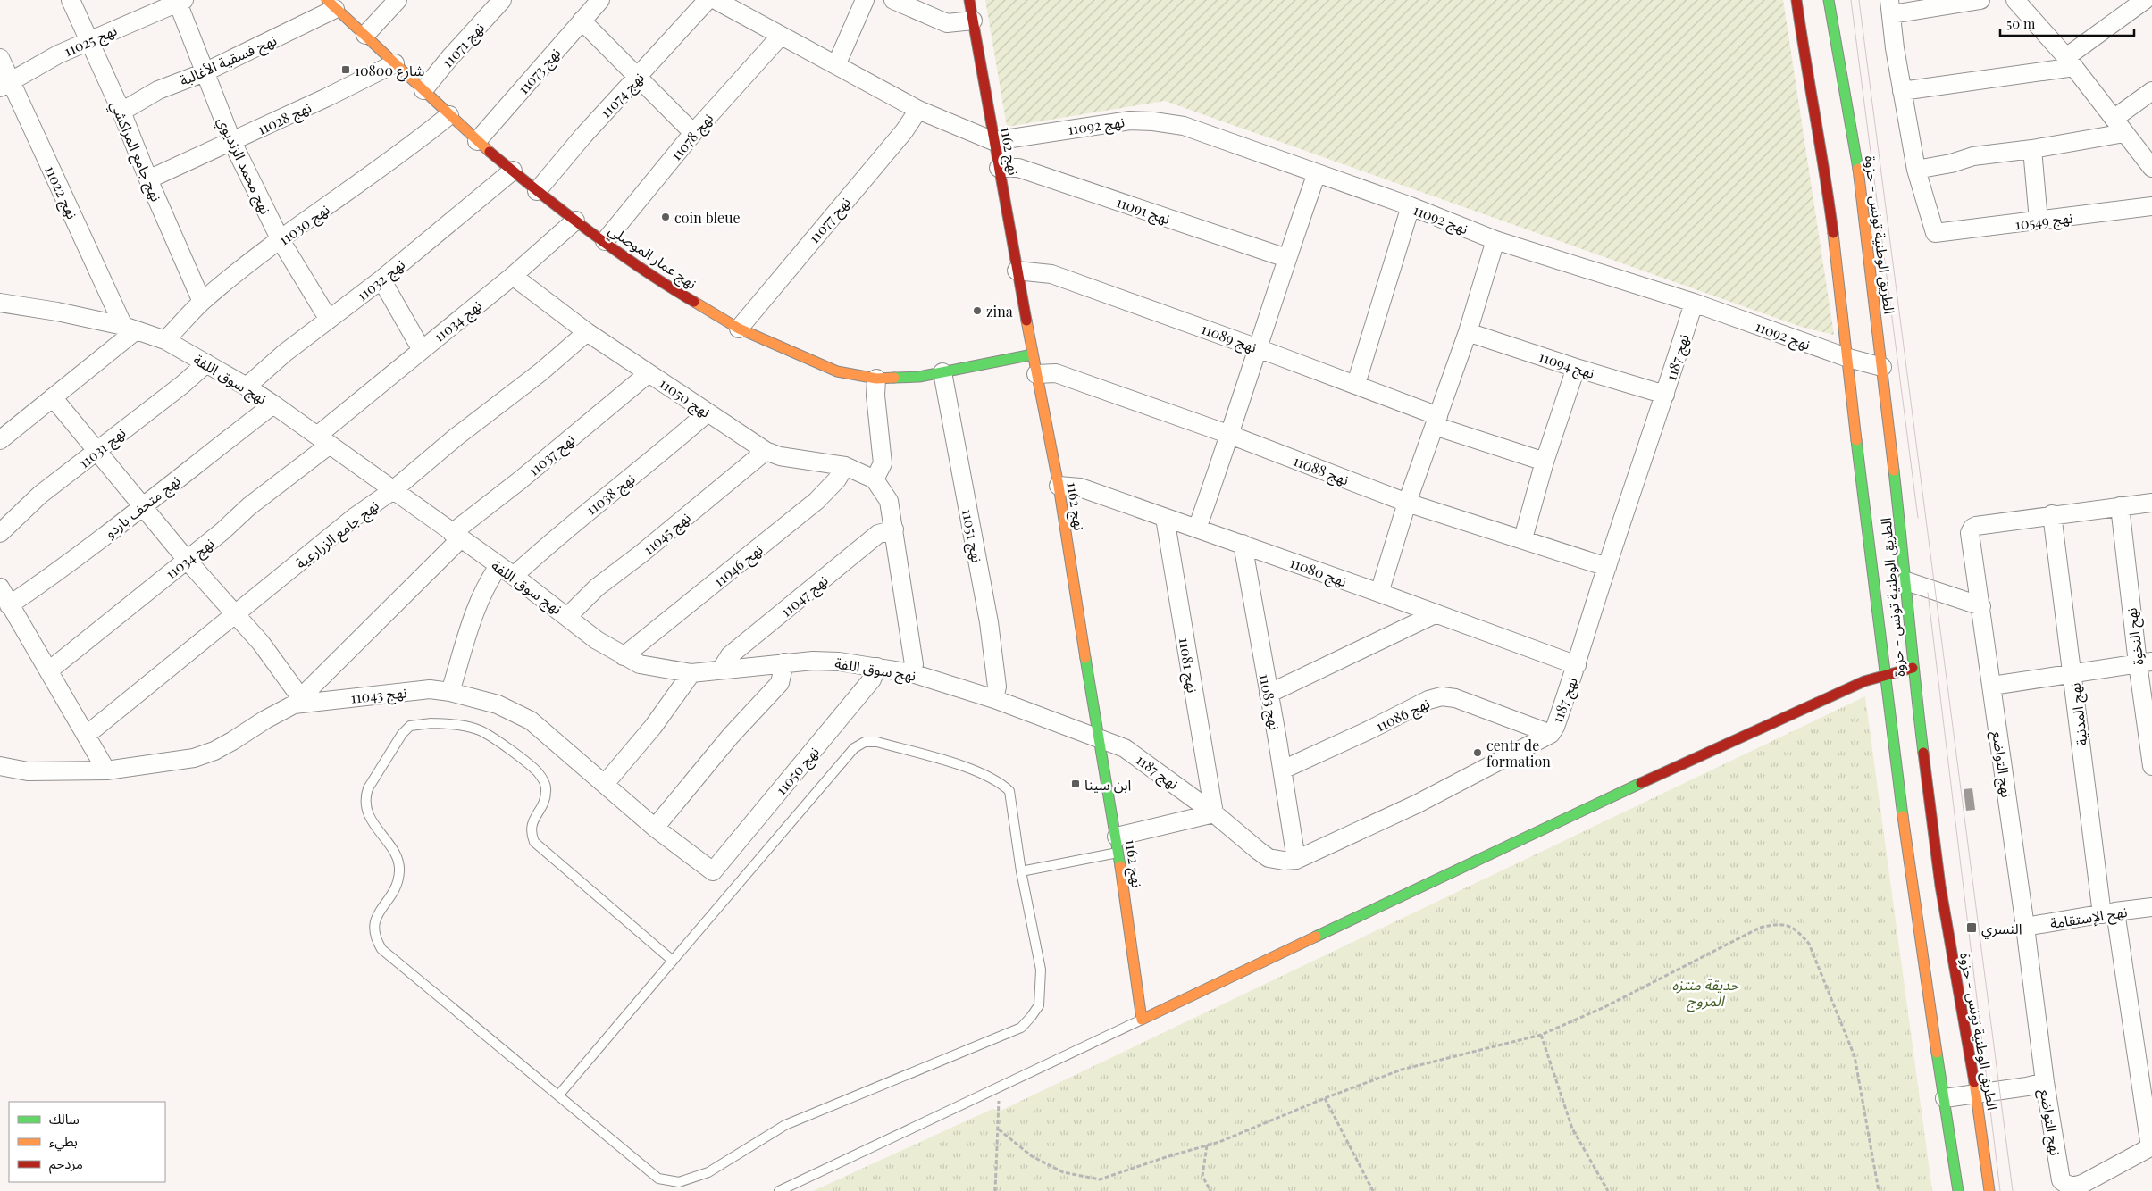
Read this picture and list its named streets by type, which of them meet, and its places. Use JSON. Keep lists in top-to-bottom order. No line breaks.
{"streets":{"main road":["نهج 1162","الطريق الوطنية تونس - حزوة","نهج عمار الموصلي"],"street":["نهج 11025","نهج 11071","نهج فسقية الأغالبة","نهج 11073","نهج 11074","نهج 11028","نهج 11092","نهج 11078","نهج جامع المراكشي","نهج محمد الزنديوي","نهج 11022","نهج 11091","نهج 11077","نهج 10549","نهج 11030","نهج 11032","نهج 11034","نهج 11089","نهج 1187","نهج 11094","نهج سوق اللفة","نهج 11050","نهج 11031","نهج 11037","نهج 11088","نهج 11038","نهج متحف باردو","نهج 11045","نهج جامع الزرارعية","نهج 11051","نهج 11046","نهج 11080","نهج 11047","نهج النخوة","نهج 11081","نهج 11043","نهج 11083","نهج 11086","نهج المدنية","نهج التواضع","نهج الإستقامة"]},"crossings":[["نهج 11025","نهج جامع المراكشي"],["نهج 11025","نهج محمد الزنديوي"],["نهج 11025","نهج 11022"],["نهج 11071","نهج عمار الموصلي"],["نهج فسقية الأغالبة","نهج جامع المراكشي"],["نهج فسقية الأغالبة","نهج محمد الزنديوي"],["نهج فسقية الأغالبة","نهج عمار الموصلي"],["نهج 11073","نهج عمار الموصلي"],["نهج 11074","نهج عمار الموصلي"],["نهج 11028","نهج جامع المراكشي"],["نهج 11028","نهج محمد الزنديوي"],["نهج 11028","نهج عمار الموصلي"],["نهج 11092","نهج 1162"],["نهج 11092","الطريق الوطنية تونس - حزوة"],["نهج 11092","نهج 1187"],["نهج 11078","نهج عمار الموصلي"],["نهج جامع المراكشي","نهج 11030"],["نهج 1162","نهج 11091"],["نهج 1162","نهج عمار الموصلي"],["نهج 1162","نهج 11089"],["نهج 1162","نهج 1187"],["نهج 1162","نهج سوق اللفة"],["نهج 1162","نهج 11088"],["نهج 1162","نهج 11080"],["نهج محمد الزنديوي","نهج 11030"],["نهج محمد الزنديوي","نهج 11032"],["نهج 11022","نهج سوق اللفة"],["نهج 11077","نهج عمار الموصلي"],["نهج 11030","نهج عمار الموصلي"],["نهج 11030","نهج سوق اللفة"],["نهج عمار الموصلي","نهج 11032"],["نهج عمار الموصلي","نهج 11034"],["نهج عمار الموصلي","نهج 11051"],["نهج 11032","نهج سوق اللفة"],["نهج 11034","نهج سوق اللفة"],["نهج 11034","نهج 11050"],["نهج 1187","نهج 11094"],["نهج 1187","نهج سوق اللفة"],["نهج 1187","نهج 11088"],["نهج 1187","نهج 11080"],["نهج 1187","نهج 11081"],["نهج 1187","نهج 11083"],["نهج 1187","نهج 11086"],["نهج سوق اللفة","نهج 11050"],["نهج سوق اللفة","نهج 11031"],["نهج سوق اللفة","نهج 11037"],["نهج سوق اللفة","نهج 11038"],["نهج سوق اللفة","نهج متحف باردو"],["نهج سوق اللفة","نهج 11045"],["نهج سوق اللفة","نهج جامع الزرارعية"],["نهج سوق اللفة","نهج 11051"],["نهج سوق اللفة","نهج 11046"],["نهج سوق اللفة","نهج 11047"],["نهج 11050","نهج 11037"],["نهج 11050","نهج 11038"],["نهج 11050","نهج 11045"],["نهج 11050","نهج جامع الزرارعية"],["نهج 11050","نهج 11046"],["نهج 11050","نهج 11043"],["نهج 11037","نهج 11043"],["نهج 11080","نهج 11081"],["نهج 11080","نهج 11083"],["نهج النخوة","نهج التواضع"],["نهج 11083","نهج 11086"],["نهج المدنية","نهج التواضع"],["نهج المدنية","نهج الإستقامة"],["نهج التواضع","نهج الإستقامة"]],"parks":["حديقة منتزه المروج"],"places":{"transit":["10800 شارع","ابن سينا","النسري"],"other":["coin bleue","zina","centr de formation"]},"legend":["سالك","بطيء","مزدحم"],"scale_bar":"50 m"}
